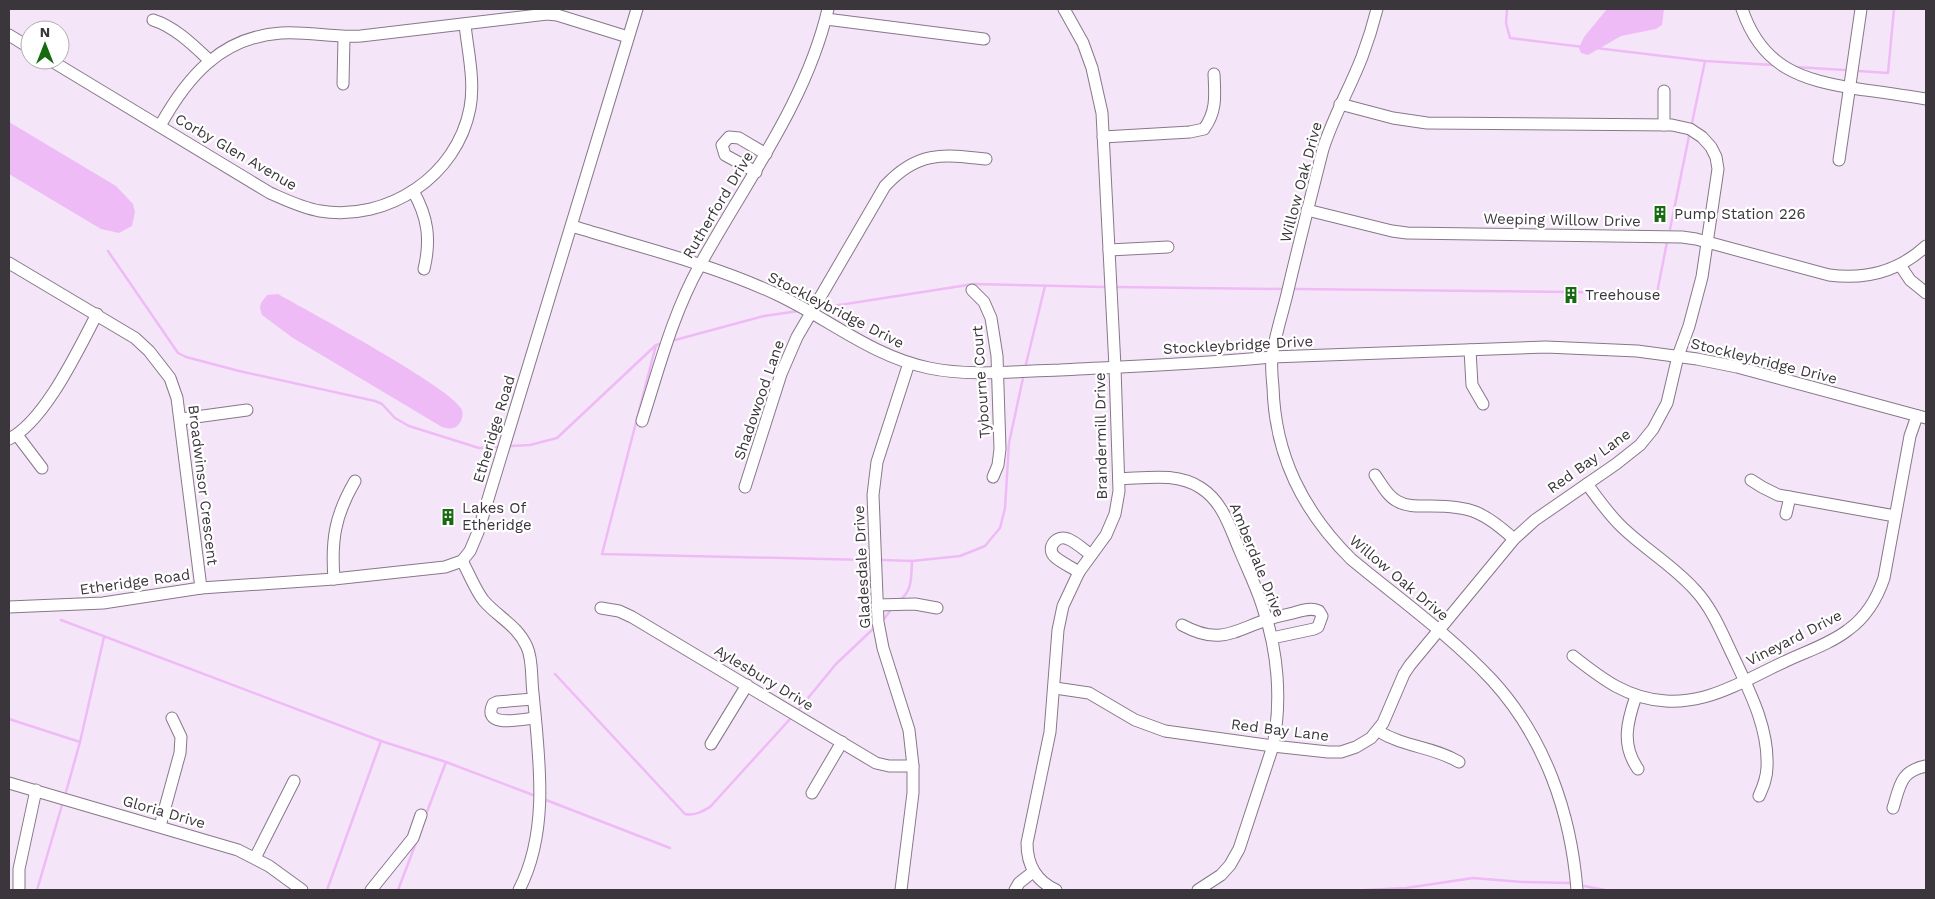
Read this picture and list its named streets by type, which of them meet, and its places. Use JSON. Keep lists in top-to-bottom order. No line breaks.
{"streets":{"street":["Corby Glen Avenue","Willow Oak Drive","Rutherford Drive","Weeping Willow Drive","Stockleybridge Drive","Tybourne Court","Shadowood Lane","Etheridge Road","Brandermill Drive","Red Bay Lane","Broadwinsor Crescent","Amberdale Drive","Gladesdale Drive","Vineyard Drive","Aylesbury Drive","Gloria Drive"]},"crossings":[["Willow Oak Drive","Weeping Willow Drive"],["Willow Oak Drive","Stockleybridge Drive"],["Willow Oak Drive","Red Bay Lane"],["Rutherford Drive","Stockleybridge Drive"],["Weeping Willow Drive","Red Bay Lane"],["Stockleybridge Drive","Tybourne Court"],["Stockleybridge Drive","Shadowood Lane"],["Stockleybridge Drive","Etheridge Road"],["Stockleybridge Drive","Brandermill Drive"],["Stockleybridge Drive","Red Bay Lane"],["Stockleybridge Drive","Gladesdale Drive"],["Stockleybridge Drive","Vineyard Drive"],["Etheridge Road","Broadwinsor Crescent"],["Brandermill Drive","Red Bay Lane"],["Brandermill Drive","Amberdale Drive"],["Red Bay Lane","Amberdale Drive"],["Gladesdale Drive","Aylesbury Drive"]],"places":{"building":["Pump Station 226","Treehouse","Lakes Of Etheridge"]},"north":"top"}
